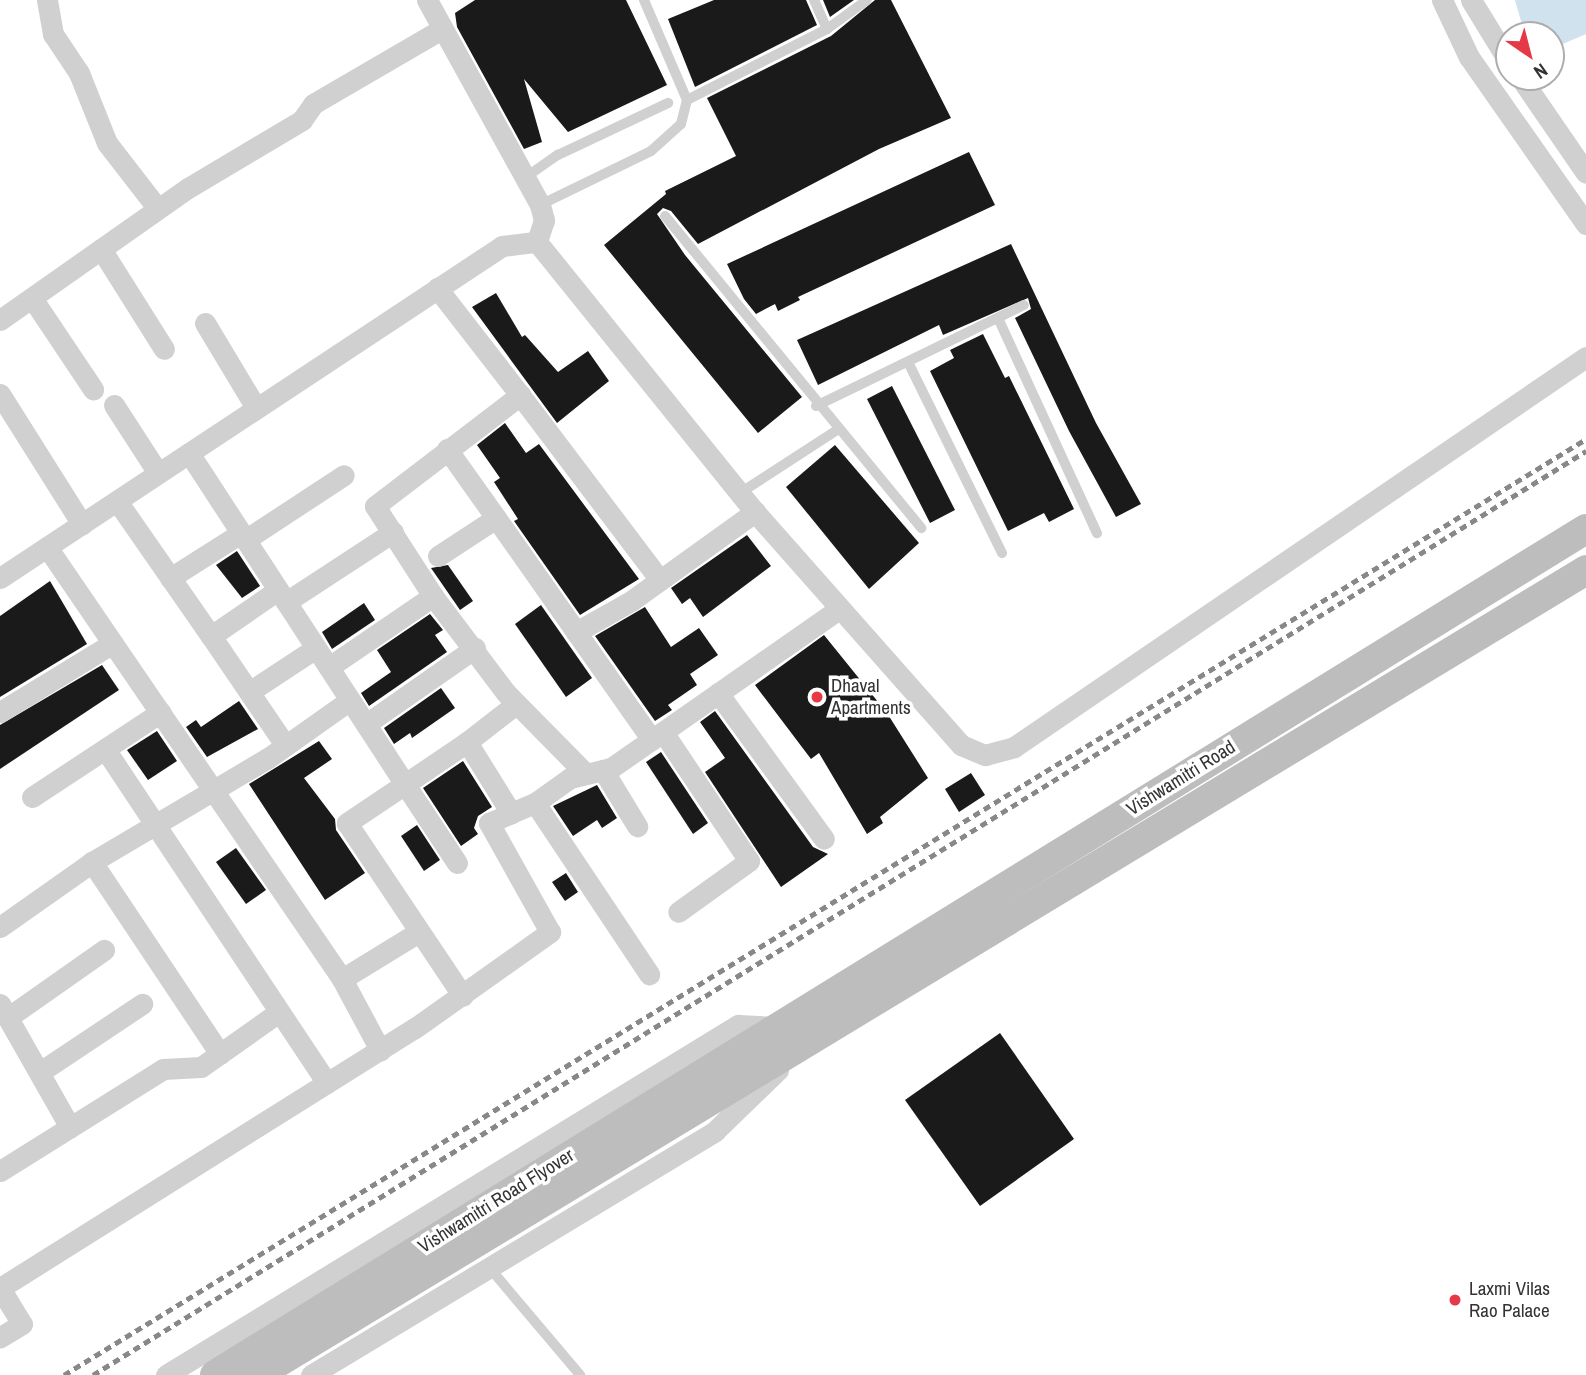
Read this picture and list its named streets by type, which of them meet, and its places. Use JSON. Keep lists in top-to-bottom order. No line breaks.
{"streets":{"main road":["Vishwamitri Road","Vishwamitri Road Flyover"]},"crossings":[["Vishwamitri Road","Vishwamitri Road Flyover"]],"places":["Dhaval Apartments","Laxmi Vilas Rao Palace"],"north":"bottom right"}
